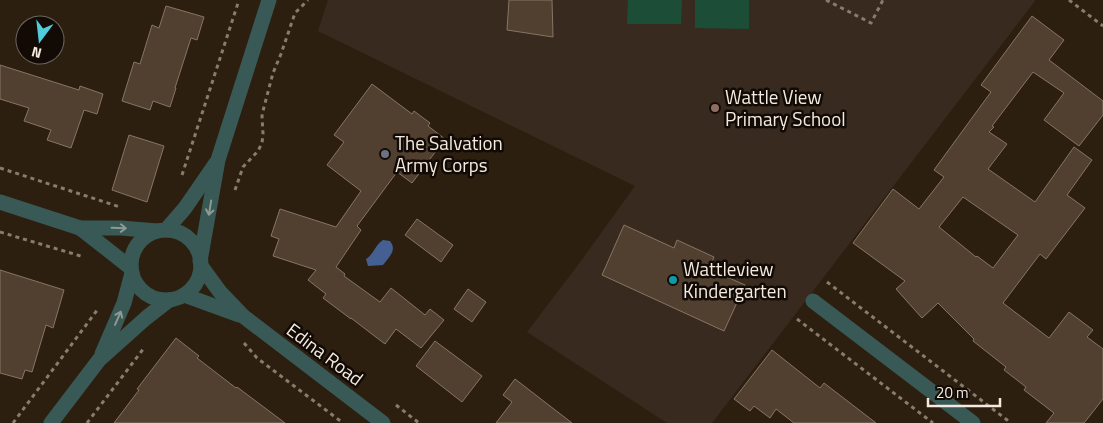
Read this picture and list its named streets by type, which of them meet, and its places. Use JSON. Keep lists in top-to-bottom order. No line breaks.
{"streets":{"street":["Edina Road"]},"places":["Wattle View Primary School","The Salvation Army Corps","Wattleview Kindergarten"],"scale_bar":"20 m","north":"bottom"}
